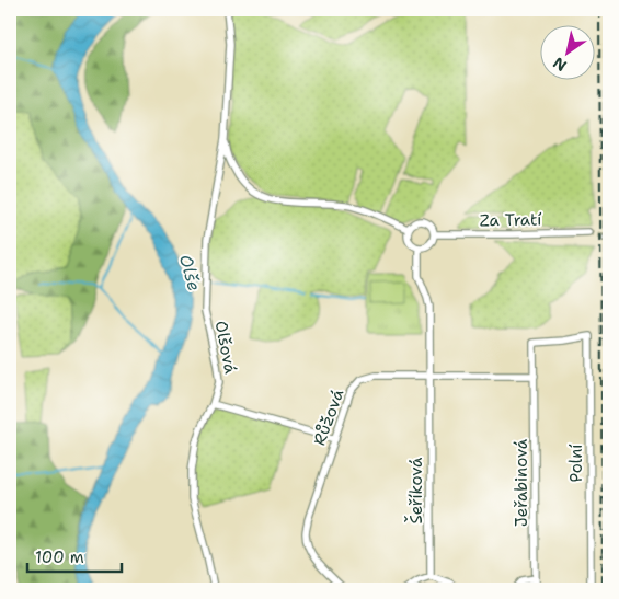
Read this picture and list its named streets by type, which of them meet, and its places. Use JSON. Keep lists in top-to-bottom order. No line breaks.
{"streets":{"street":["Za Tratí","Olšová","Růžová","Polní","Jeřabinová","Šeříková"]},"crossings":[["Za Tratí","Olšová"],["Růžová","Jeřabinová"],["Růžová","Šeříková"],["Polní","Jeřabinová"]],"water":["Olše"],"scale_bar":"100 m","north":"bottom left"}
